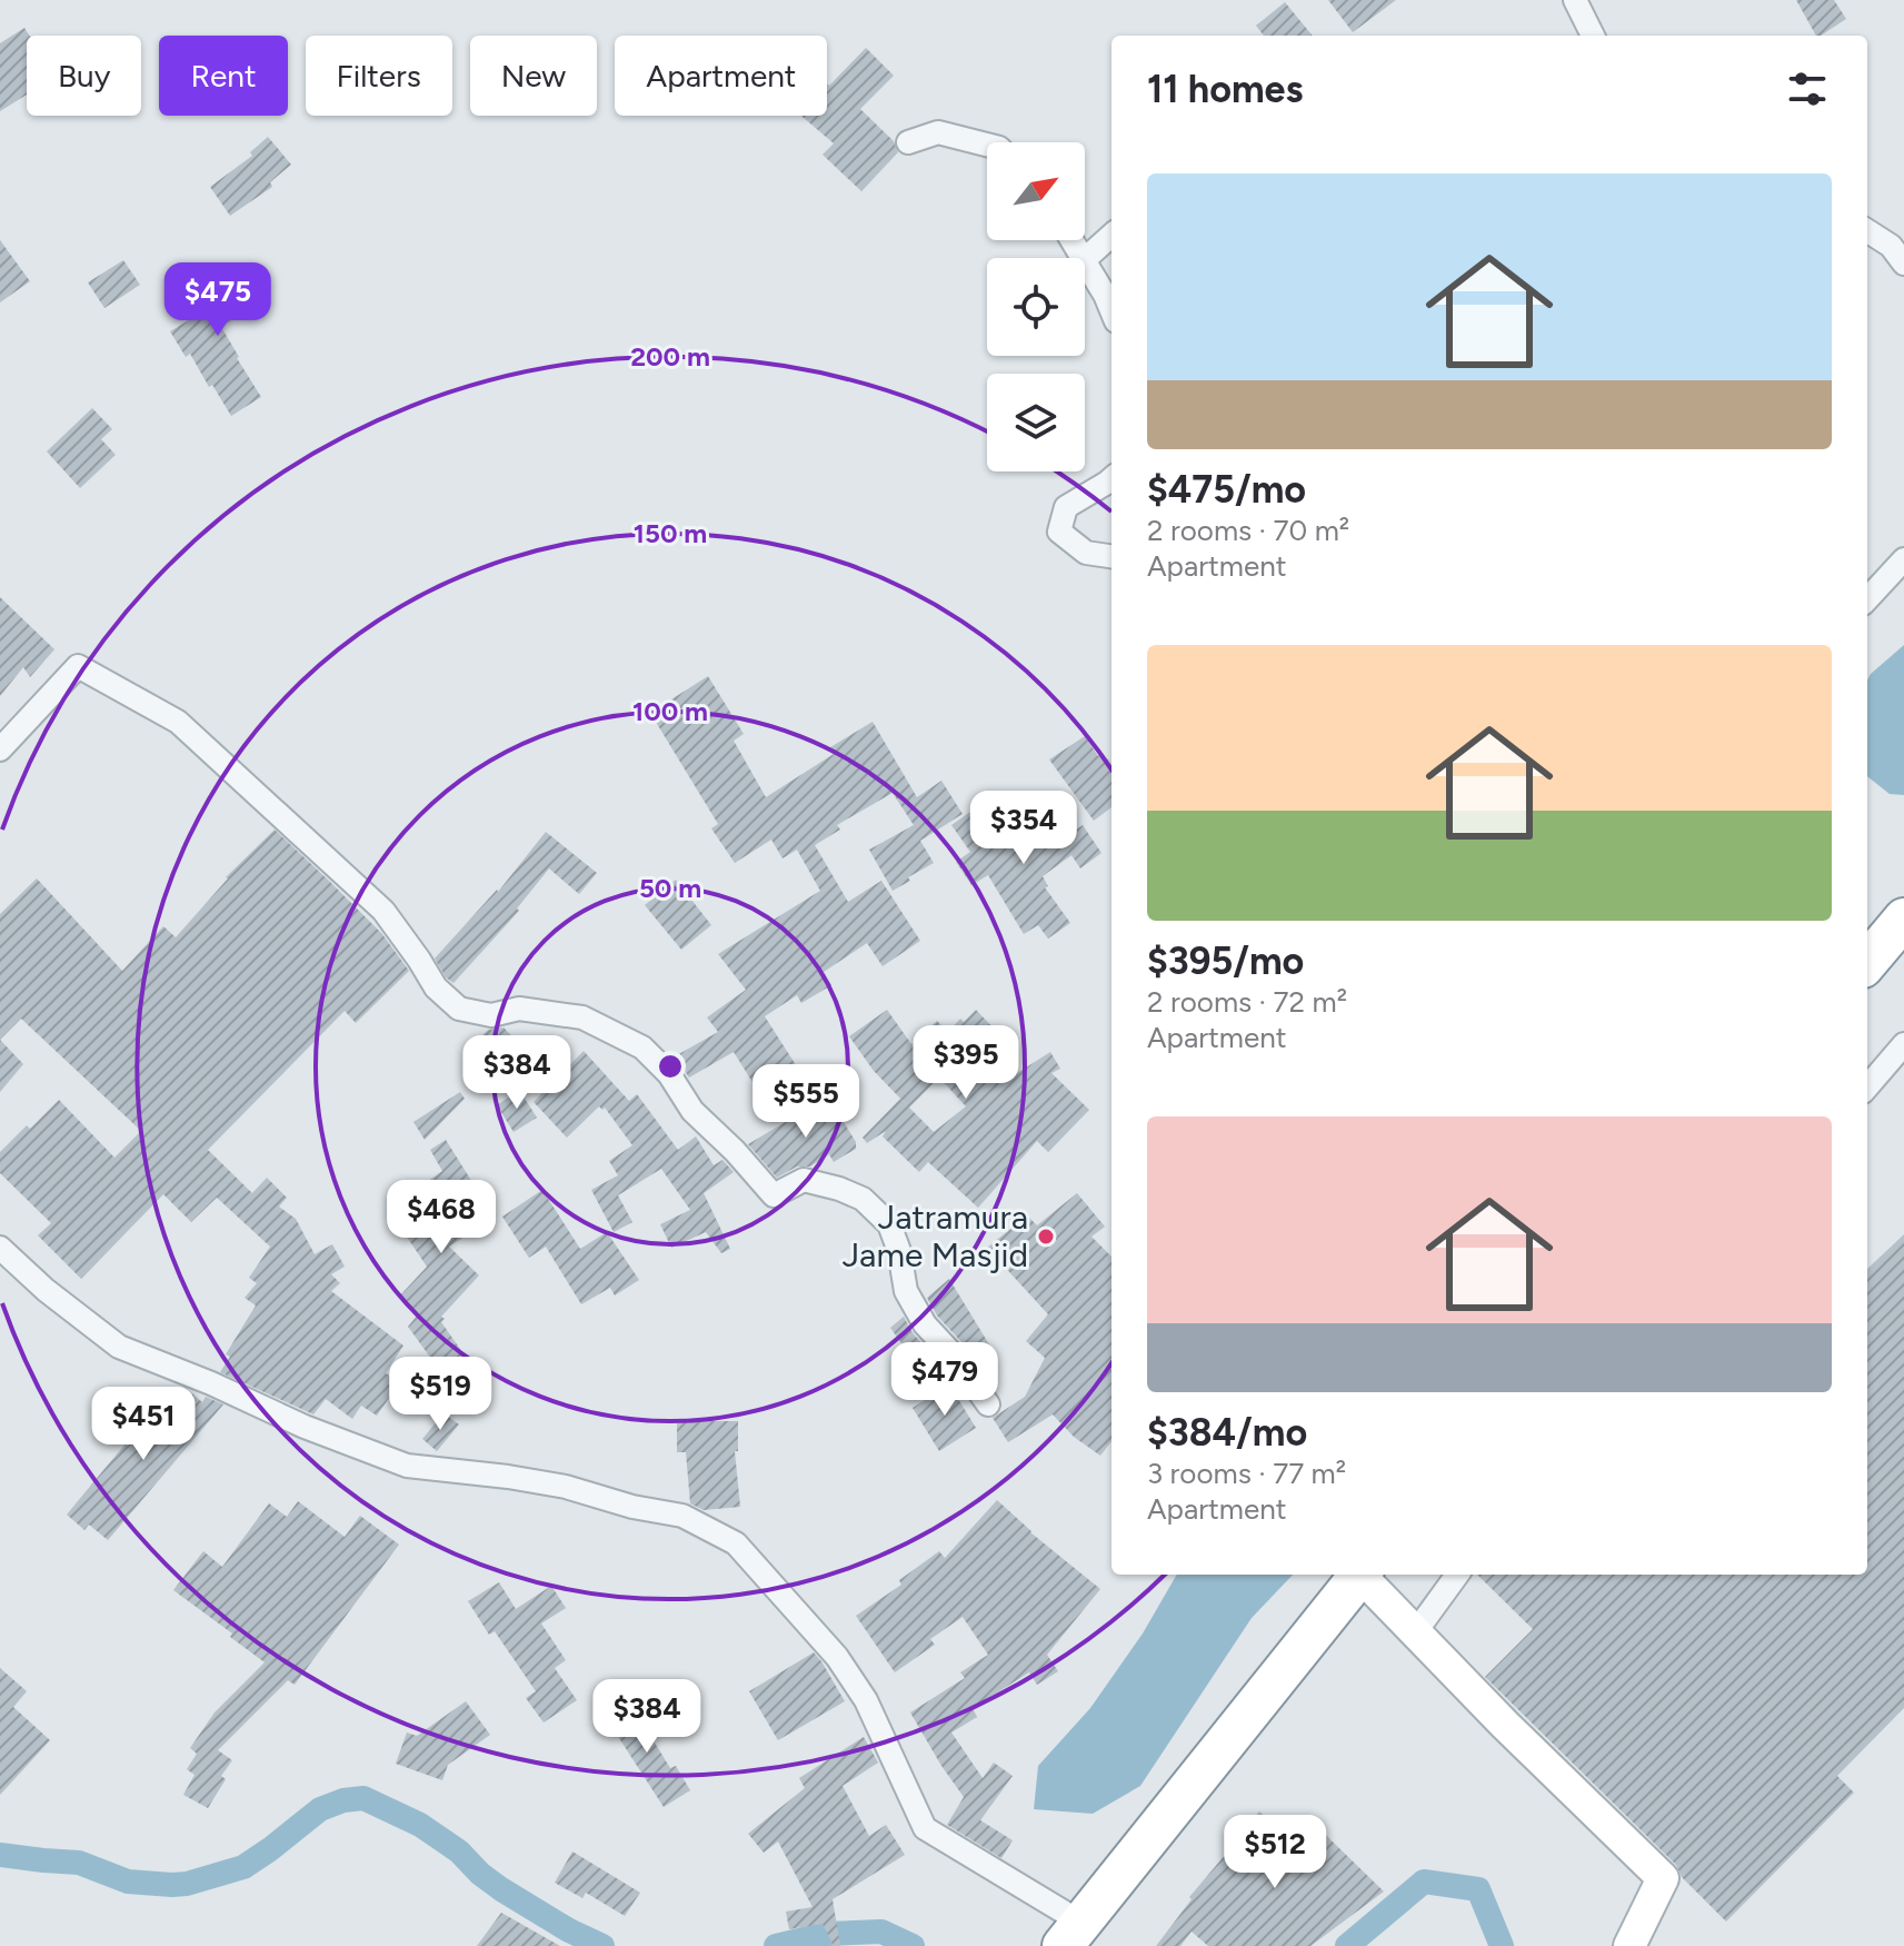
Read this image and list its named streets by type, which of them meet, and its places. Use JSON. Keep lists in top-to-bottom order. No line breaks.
{"places":["Jatramura Jame Masjid"],"north":"top right","page":{"chip":["Buy","Rent","Filters","New","Apartment"],"heading":"11 homes","list":[{"name":"$475/mo","note":"2 rooms · 70 m² · Apartment"},{"name":"$395/mo","note":"2 rooms · 72 m² · Apartment"},{"name":"$384/mo","note":"3 rooms · 77 m² · Apartment"}],"price":["$475","$354","$395","$384","$555","$468","$479","$519","$451","$384","$512"]},"rings":["200 m","150 m","100 m","50 m"]}
